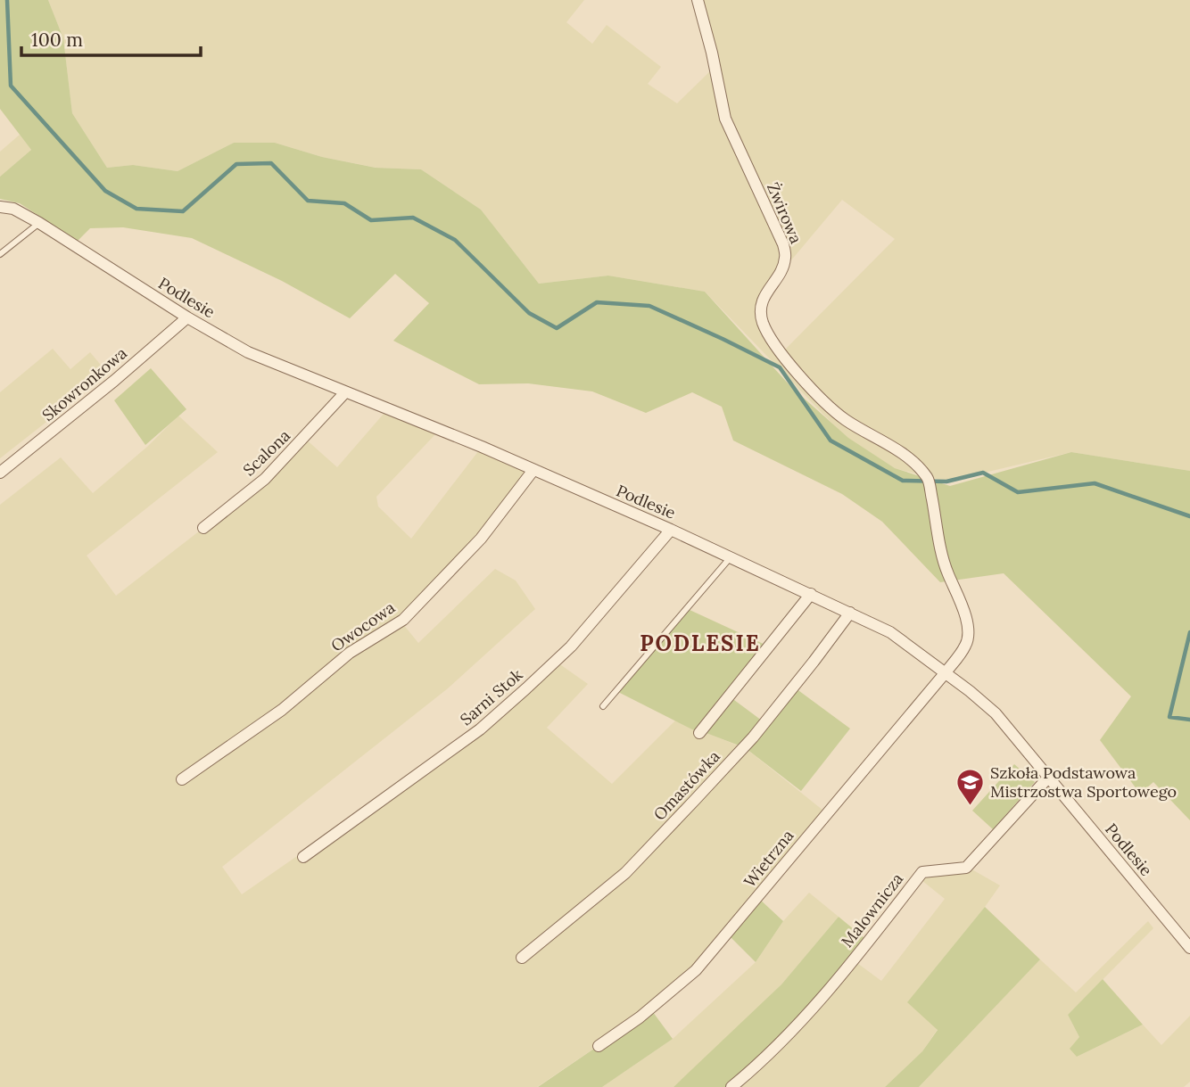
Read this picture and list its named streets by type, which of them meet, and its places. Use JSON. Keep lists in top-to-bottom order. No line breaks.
{"streets":{"street":["Żwirowa","Podlesie","Skowronkowa","Scalona","Owocowa","Sarni Stok","Omastówka","Wietrzna","Malownicza"]},"crossings":[["Żwirowa","Wietrzna"],["Podlesie","Skowronkowa"],["Podlesie","Scalona"],["Podlesie","Owocowa"],["Podlesie","Sarni Stok"],["Podlesie","Omastówka"],["Podlesie","Wietrzna"],["Podlesie","Malownicza"]],"districts":["PODLESIE"],"places":{"school or university":["Szkoła Podstawowa Mistrzostwa Sportowego"]},"scale_bar":"100 m"}
